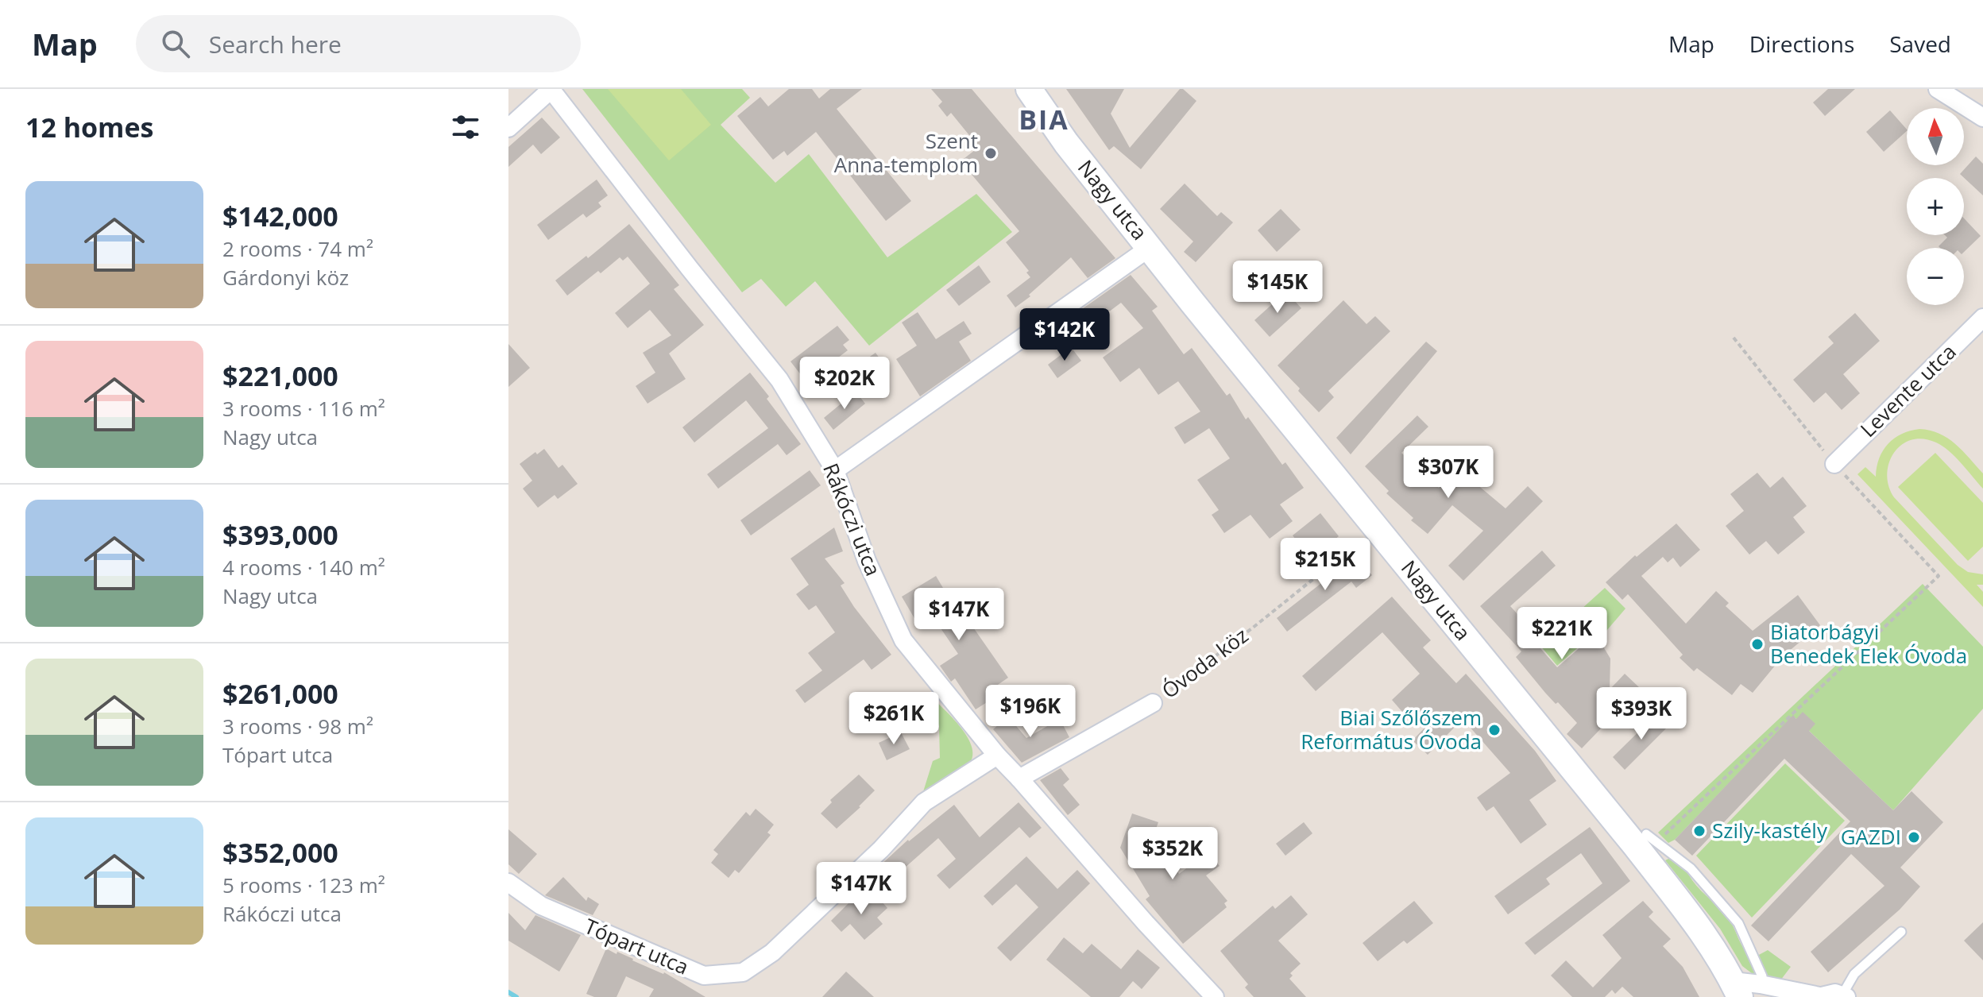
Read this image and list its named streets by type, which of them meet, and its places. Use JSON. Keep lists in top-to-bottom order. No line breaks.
{"streets":{"main road":["Nagy utca"],"street":["Levente utca","Rákóczi utca","Óvoda köz","Tópart utca"]},"crossings":[["Nagy utca","Óvoda köz"],["Rákóczi utca","Óvoda köz"],["Rákóczi utca","Tópart utca"]],"districts":["BIA"],"places":["Szent Anna-templom","Biatorbágyi Benedek Elek Óvoda","Biai Szőlőszem Református Óvoda","Szily-kastély","GAZDI"],"north":"top","page":{"header":"Map","search":"Search here","nav":["Map","Directions","Saved"],"heading":"12 homes","map_buttons":["+","−"],"list":[{"name":"$142,000","note":"2 rooms · 74 m² · Gárdonyi köz"},{"name":"$221,000","note":"3 rooms · 116 m² · Nagy utca"},{"name":"$393,000","note":"4 rooms · 140 m² · Nagy utca"},{"name":"$261,000","note":"3 rooms · 98 m² · Tópart utca"},{"name":"$352,000","note":"5 rooms · 123 m² · Rákóczi utca"}],"price":["$145K","$142K","$202K","$307K","$215K","$147K","$221K","$196K","$393K","$261K","$352K","$147K"]}}
